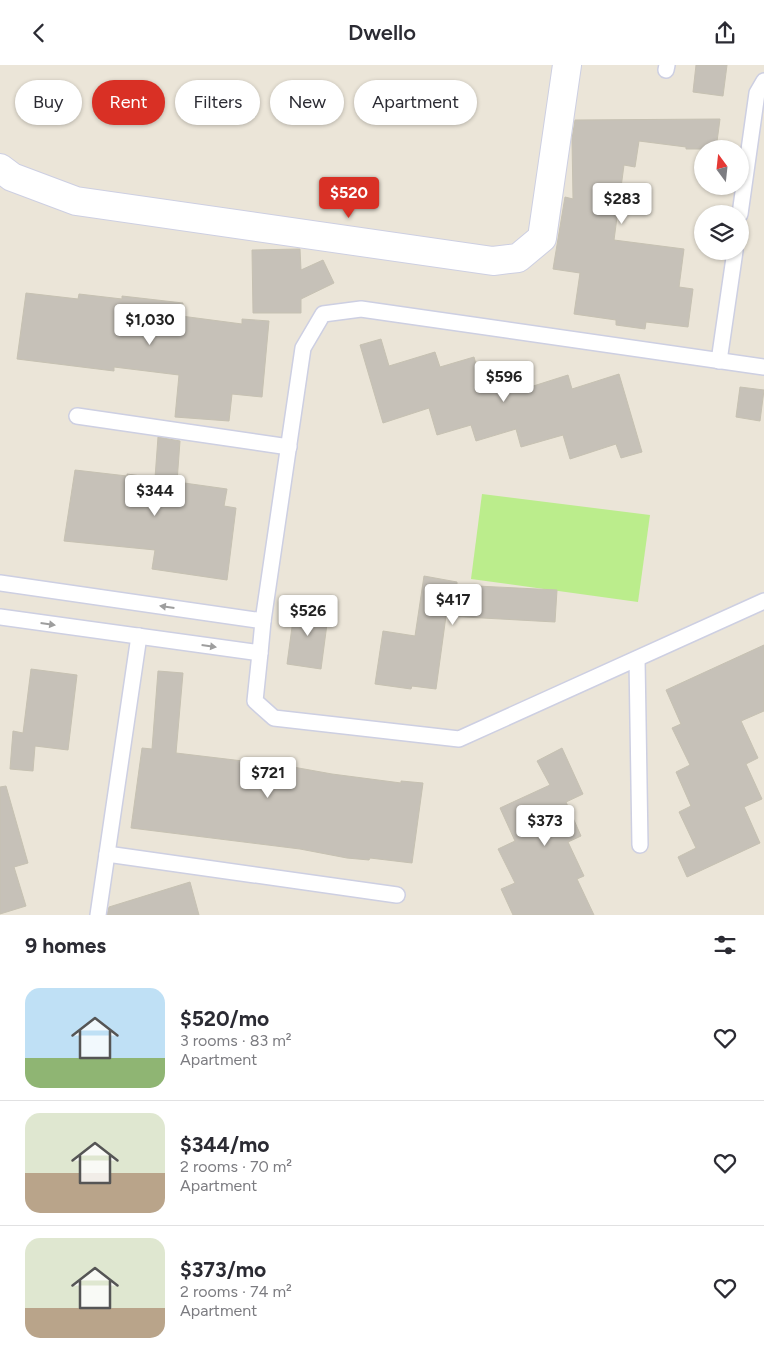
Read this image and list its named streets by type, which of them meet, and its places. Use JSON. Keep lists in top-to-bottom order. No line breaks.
{"north":"top","page":{"header":"Dwello","chip":["Buy","Rent","Filters","New","Apartment"],"price":["$520","$283","$1,030","$596","$344","$417","$526","$721","$373"],"heading":"9 homes","list":[{"name":"$520/mo","note":"3 rooms · 83 m² · Apartment"},{"name":"$344/mo","note":"2 rooms · 70 m² · Apartment"},{"name":"$373/mo","note":"2 rooms · 74 m² · Apartment"}]}}
